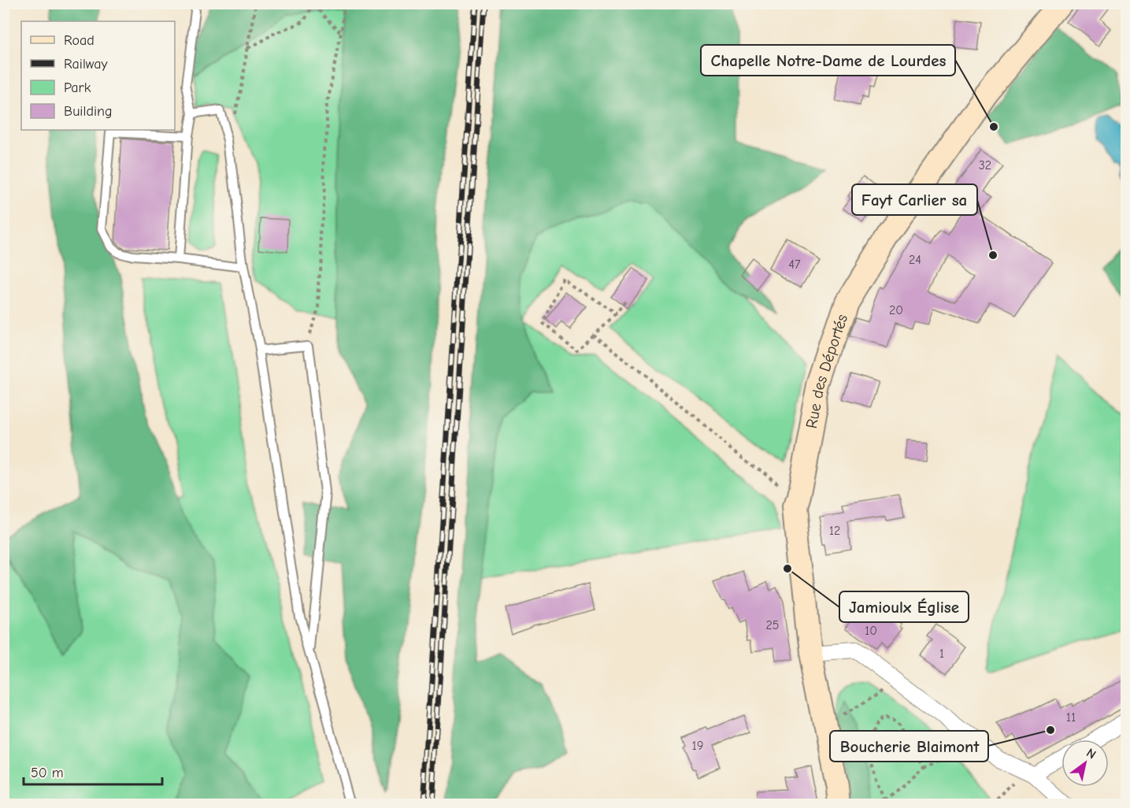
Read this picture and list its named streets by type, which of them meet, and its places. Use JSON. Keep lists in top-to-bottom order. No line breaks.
{"streets":{"street":["Rue des Déportés"]},"places":["Chapelle Notre-Dame de Lourdes","Fayt Carlier sa","Jamioulx Église","Boucherie Blaimont"],"house_numbers":["32","24","47","20","12","25","10","1","11","19"],"legend":["Road","Railway","Park","Building"],"scale_bar":"50 m","north":"top right"}
